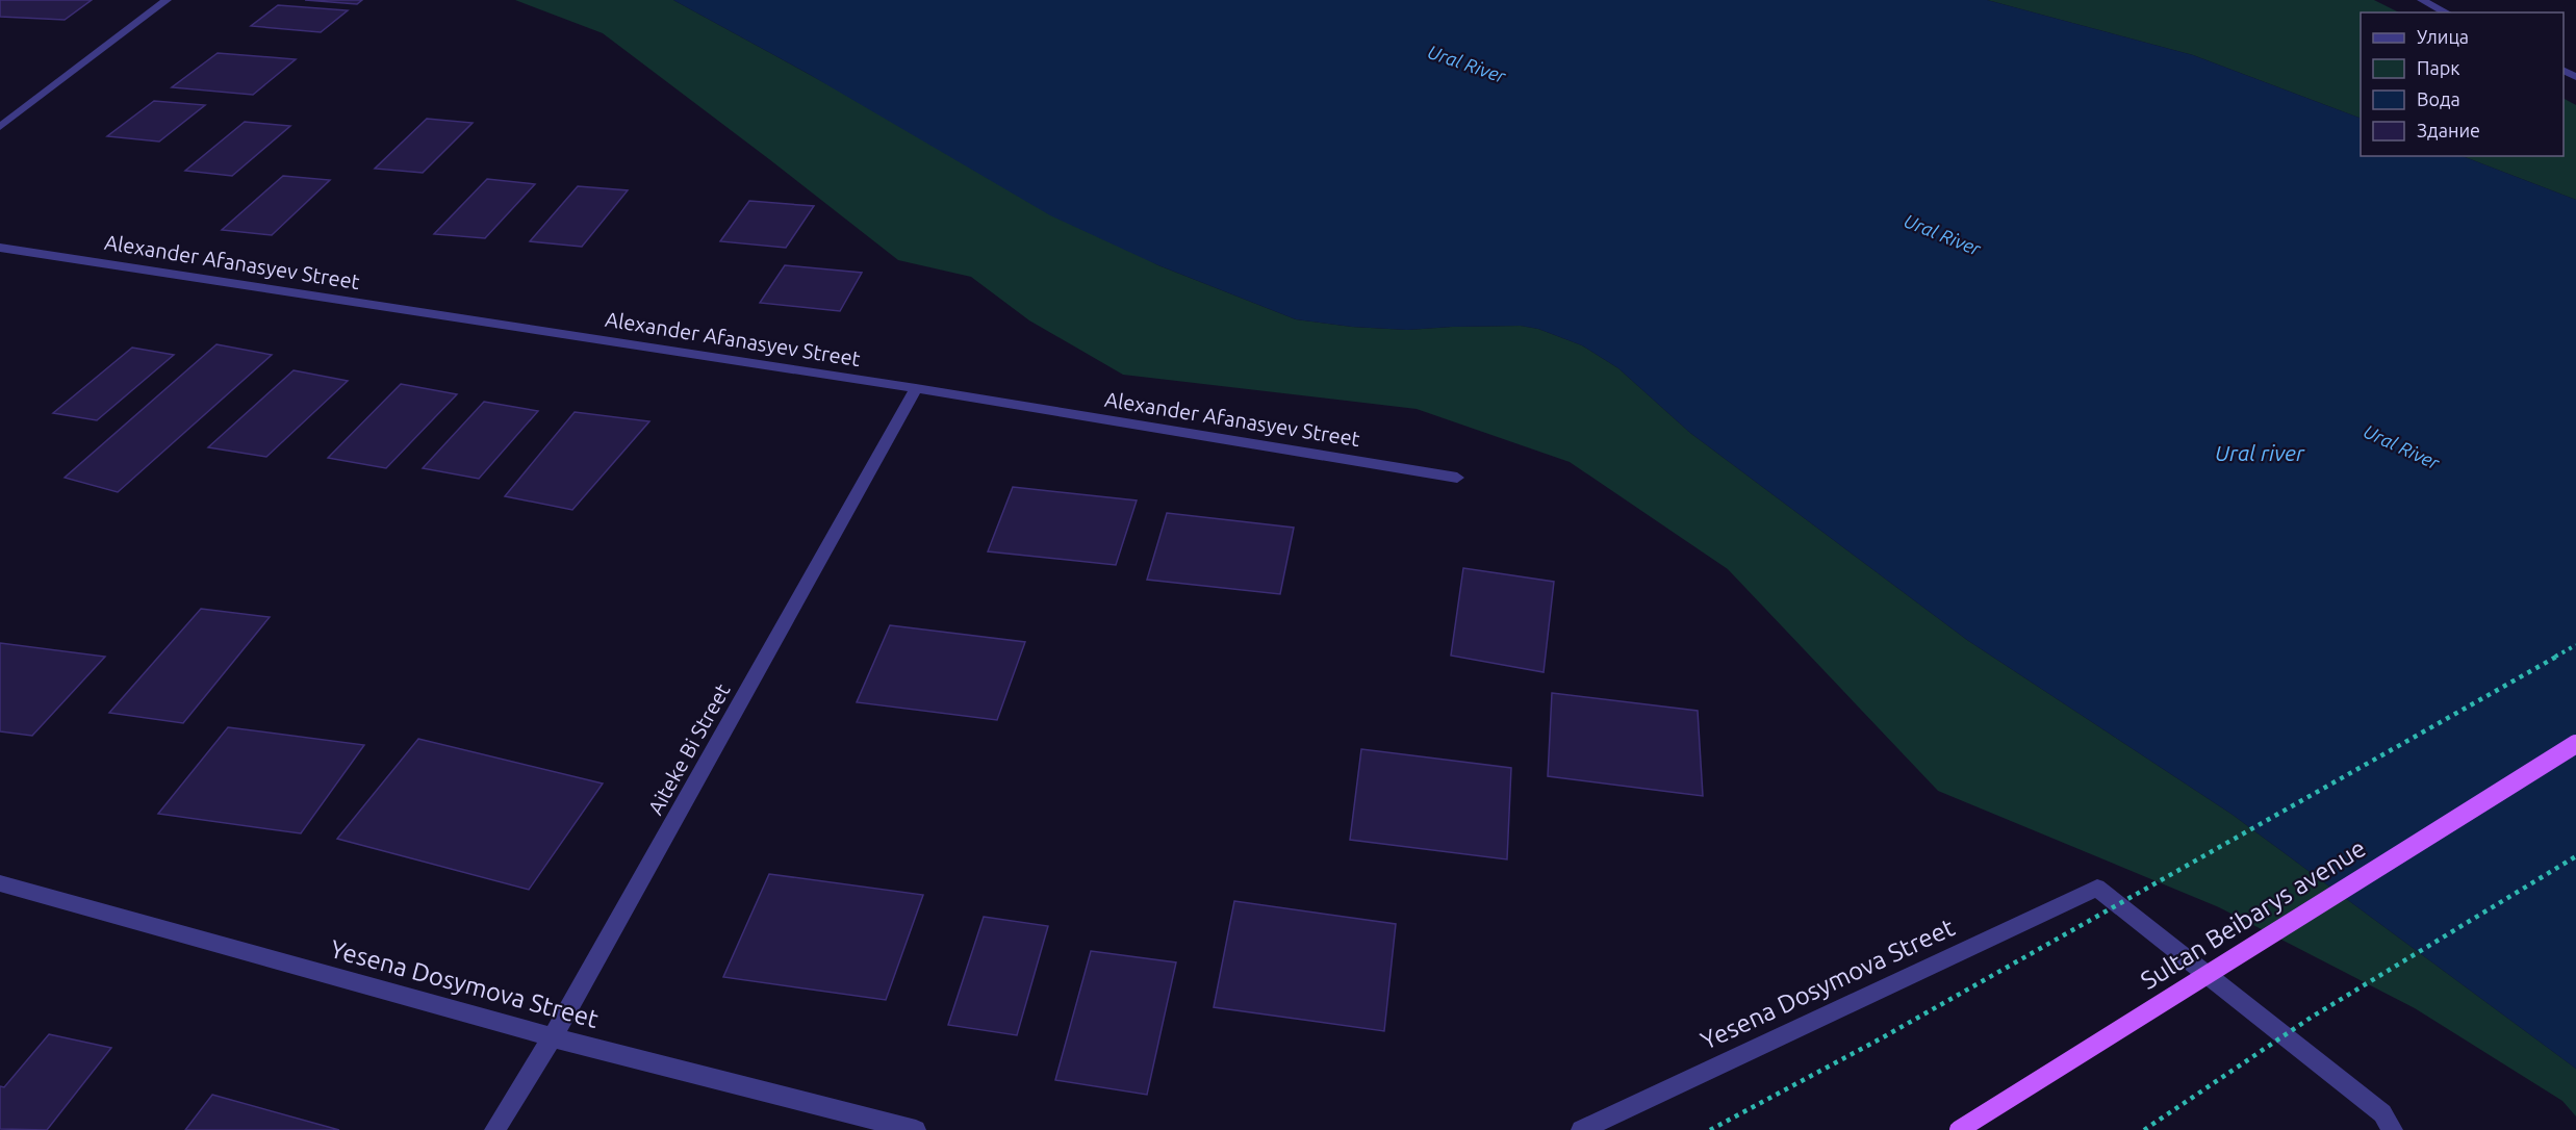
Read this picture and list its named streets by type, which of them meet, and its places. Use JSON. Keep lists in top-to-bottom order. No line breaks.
{"streets":{"main road":["Sultan Beibarys avenue"],"street":["Alexander Afanasyev Street","Aiteke Bi Street","Yesena Dosymova Street"]},"crossings":[["Alexander Afanasyev Street","Aiteke Bi Street"],["Aiteke Bi Street","Yesena Dosymova Street"]],"water":["Ural River","Ural river"],"legend":["Улица","Парк","Вода","Здание"]}
